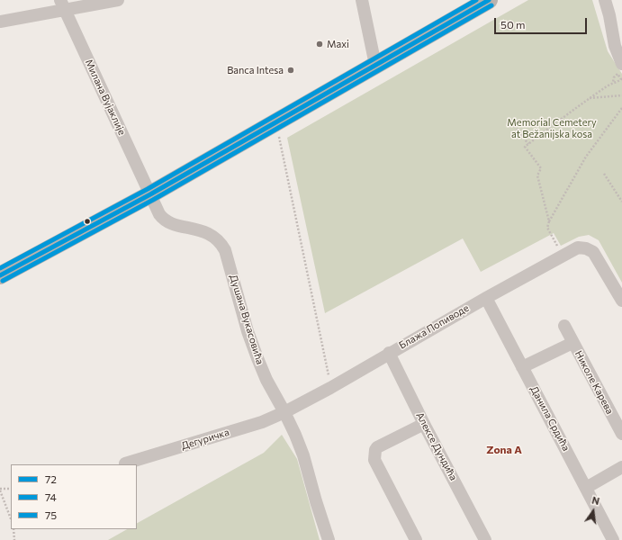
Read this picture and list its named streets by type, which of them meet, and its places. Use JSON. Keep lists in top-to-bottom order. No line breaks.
{"streets":{"street":["Милана Вујаклије","Душана Вукасовића","Блажа Попиводе","Николе Карева","Данила Срдића","Дегуричка","Алексе Дундића"]},"crossings":[["Милана Вујаклије","Душана Вукасовића"],["Душана Вукасовића","Блажа Попиводе"],["Душана Вукасовића","Дегуричка"],["Блажа Попиводе","Данила Срдића"],["Блажа Попиводе","Дегуричка"],["Блажа Попиводе","Алексе Дундића"],["Николе Карева","Данила Срдића"]],"districts":["Zona A"],"parks":["Memorial Cemetery at Bežanijska kosa"],"places":["Maxi","Banca Intesa"],"lines":["transit line 72","transit line 75","transit line 74"],"legend":["72","74","75"],"scale_bar":"50 m","north":"top"}
